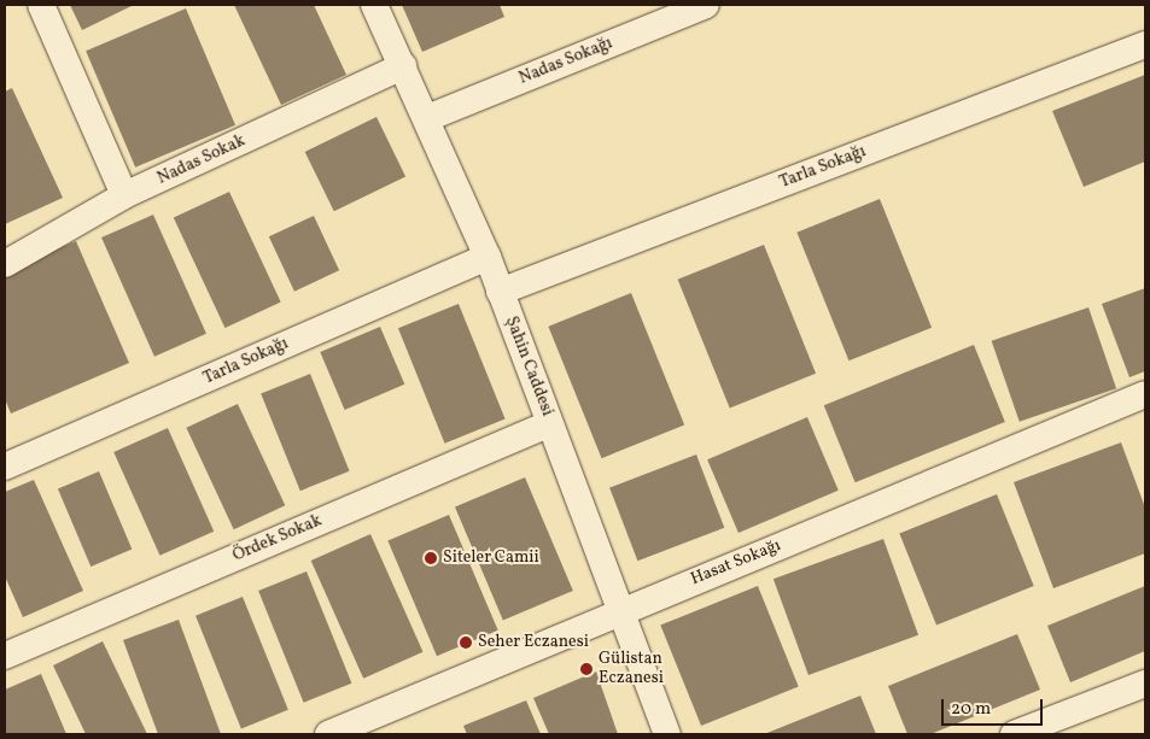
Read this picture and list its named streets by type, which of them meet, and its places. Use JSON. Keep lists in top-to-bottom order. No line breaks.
{"streets":{"street":["Nadas Sokağı","Nadas Sokak","Tarla Sokağı","Şahin Caddesi","Ördek Sokak","Hasat Sokağı"]},"crossings":[["Nadas Sokağı","Şahin Caddesi"],["Nadas Sokak","Şahin Caddesi"],["Tarla Sokağı","Şahin Caddesi"],["Şahin Caddesi","Ördek Sokak"],["Şahin Caddesi","Hasat Sokağı"]],"places":["Siteler Camii","Seher Eczanesi","Gülistan Eczanesi"],"scale_bar":"20 m"}
